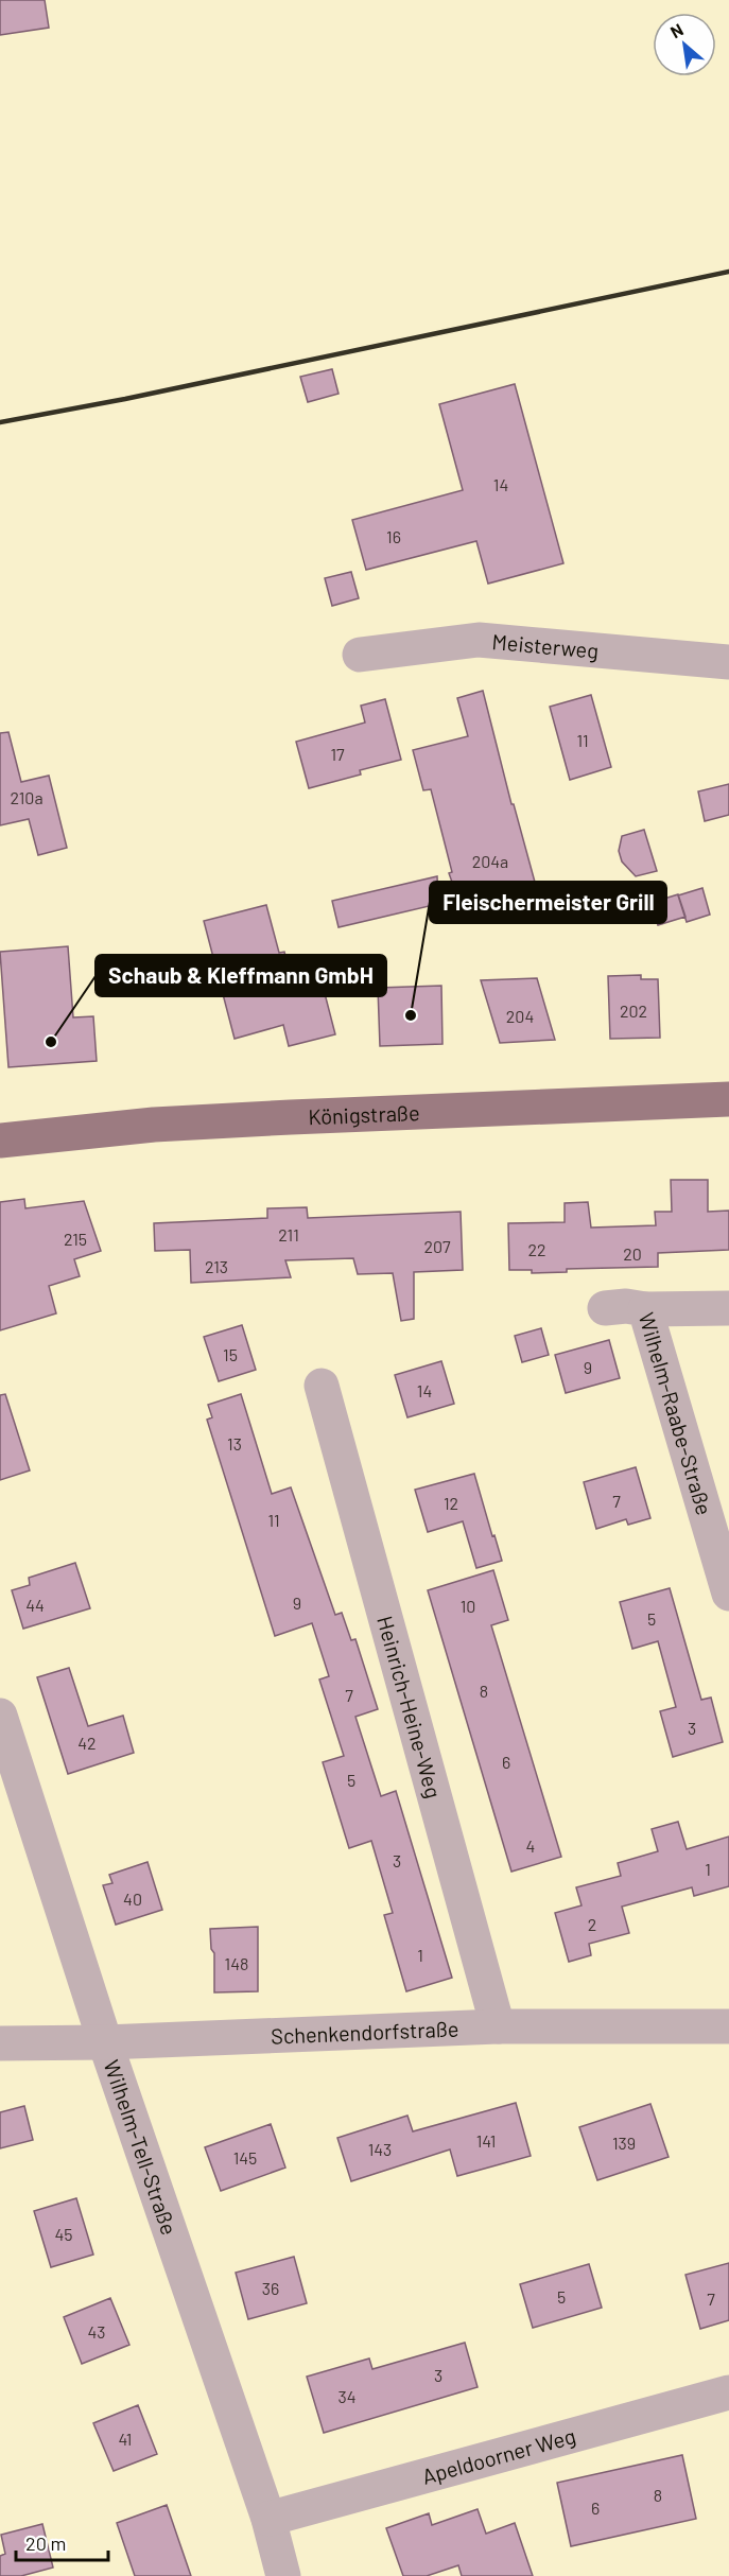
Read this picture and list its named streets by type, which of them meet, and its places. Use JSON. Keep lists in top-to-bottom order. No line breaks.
{"streets":{"main road":["Königstraße"],"street":["Meisterweg","Wilhelm-Raabe-Straße","Heinrich-Heine-Weg","Schenkendorfstraße","Wilhelm-Tell-Straße","Apeldoorner Weg"]},"crossings":[["Heinrich-Heine-Weg","Schenkendorfstraße"],["Schenkendorfstraße","Wilhelm-Tell-Straße"],["Wilhelm-Tell-Straße","Apeldoorner Weg"]],"places":["Fleischermeister Grill","Schaub & Kleffmann GmbH"],"house_numbers":["14","16","11","17","210a","204a","202","204","211","215","207","22","20","213","15","9","14","13","7","12","11","9","44","10","5","8","7","3","42","6","5","4","3","1","40","2","1","148","141","139","143","145","45","36","5","7","43","3","34","41","8","6"],"scale_bar":"20 m","north":"top left"}
